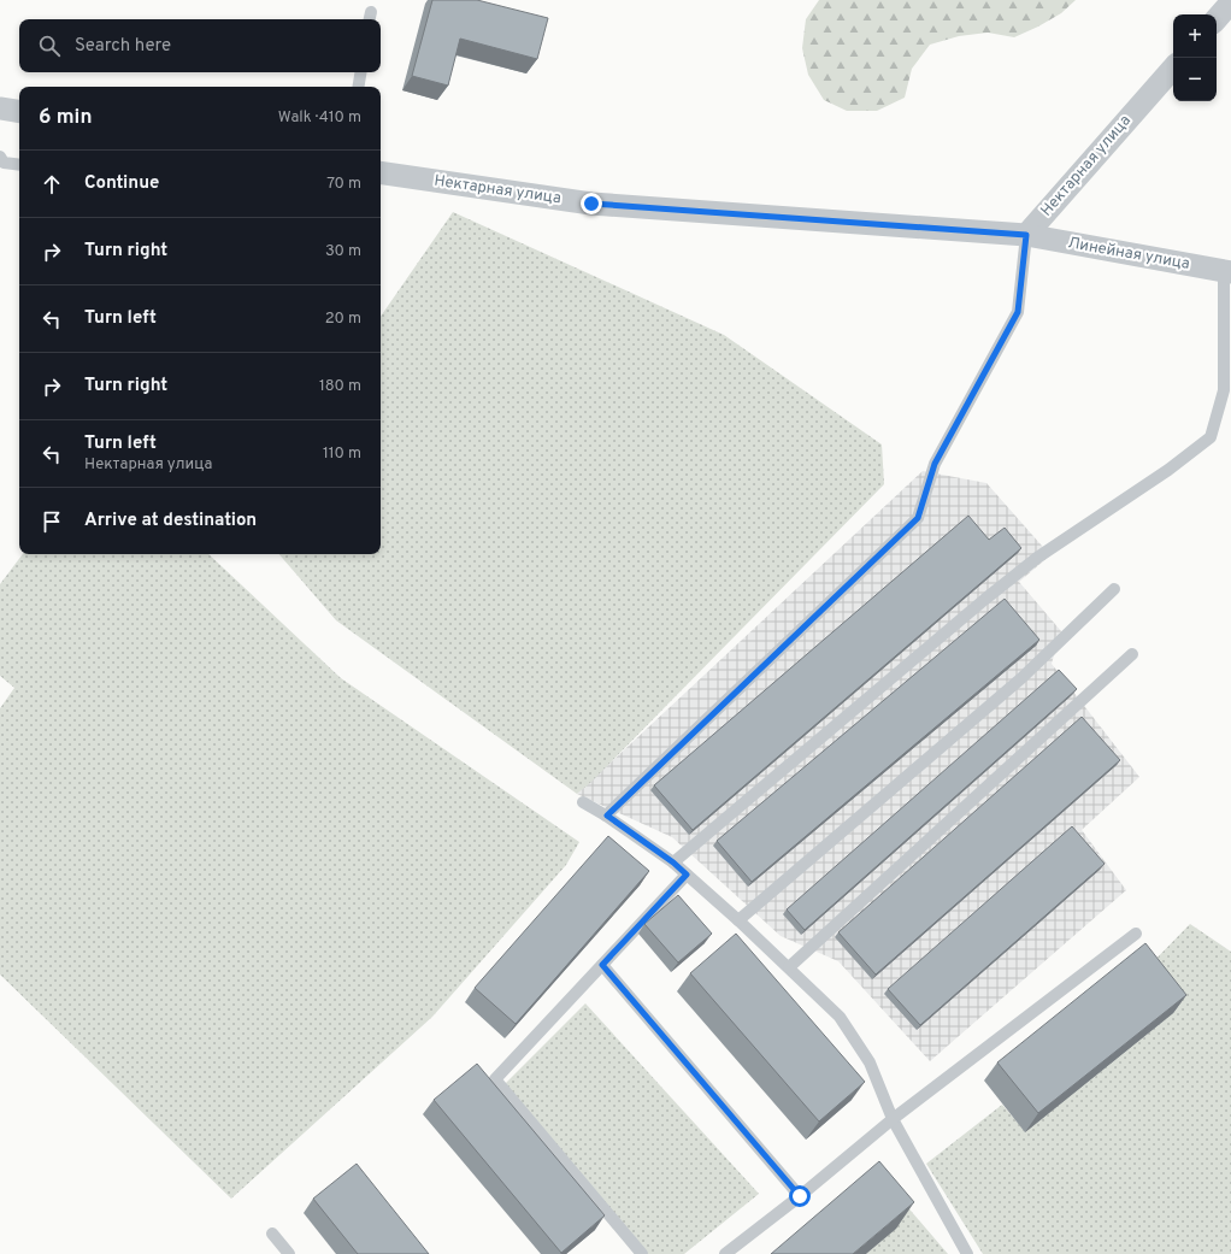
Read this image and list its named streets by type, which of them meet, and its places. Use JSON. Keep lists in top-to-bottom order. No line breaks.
{"streets":{"street":["Нектарная улица","Линейная улица"]},"crossings":[["Нектарная улица","Линейная улица"]],"page":{"map_buttons":["+","−"],"search":"Search here","heading":["6 min","Walk · 410 m"],"list":[["Continue","70 m"],["Turn right","30 m"],["Turn left","20 m"],["Turn right","180 m"],["Turn left","Нектарная улица","110 m"],"Arrive at destination"]}}
